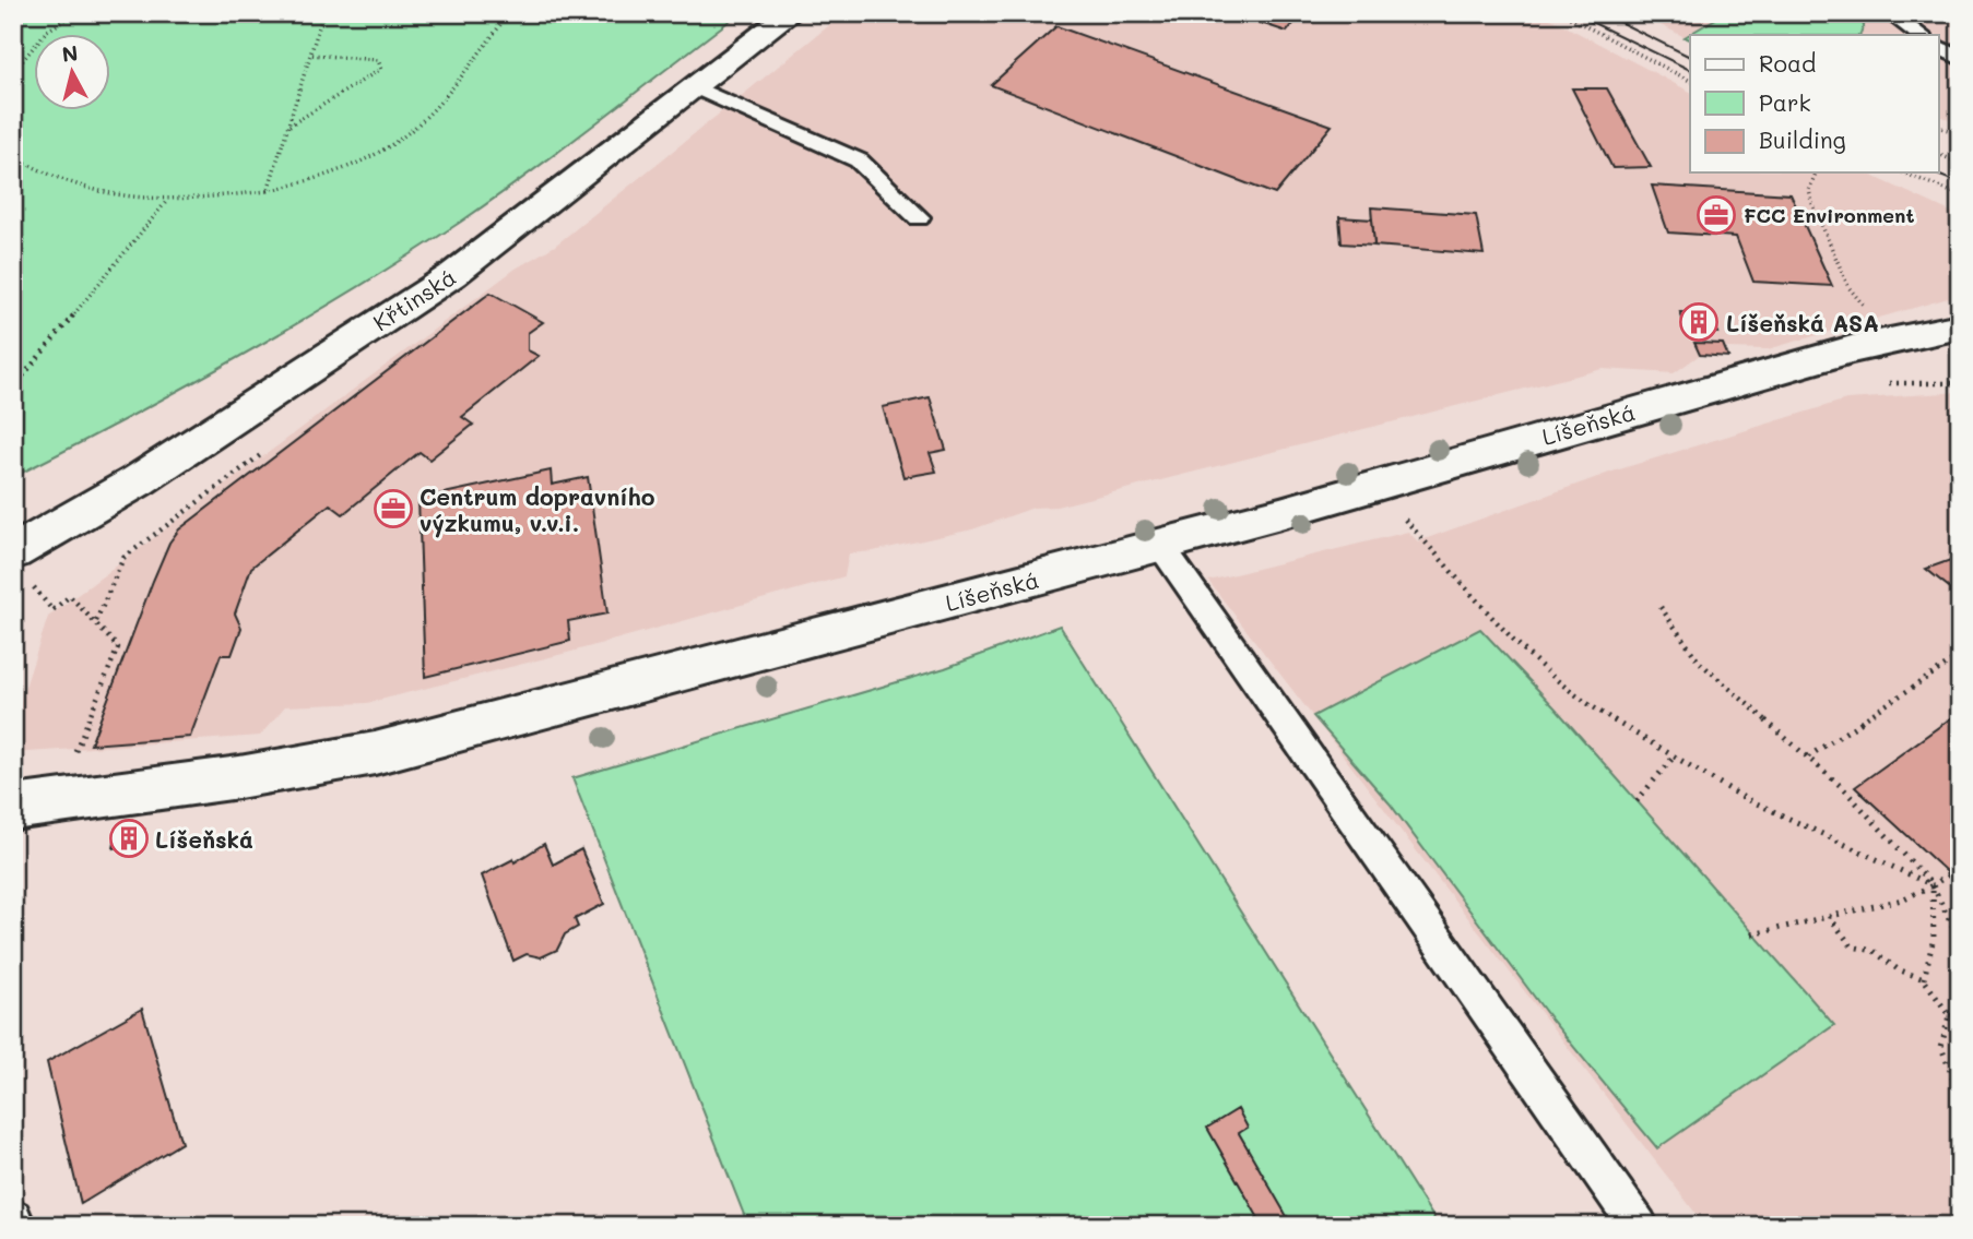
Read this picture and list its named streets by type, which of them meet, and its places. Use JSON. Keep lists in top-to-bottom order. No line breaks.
{"streets":{"street":["Křtinská","Líšeňská"]},"places":{"office":["FCC Environment","Centrum dopravního výzkumu, v.v.i."],"building":["Líšeňská ASA","Líšeňská"]},"legend":["Road","Park","Building"],"north":"top"}
